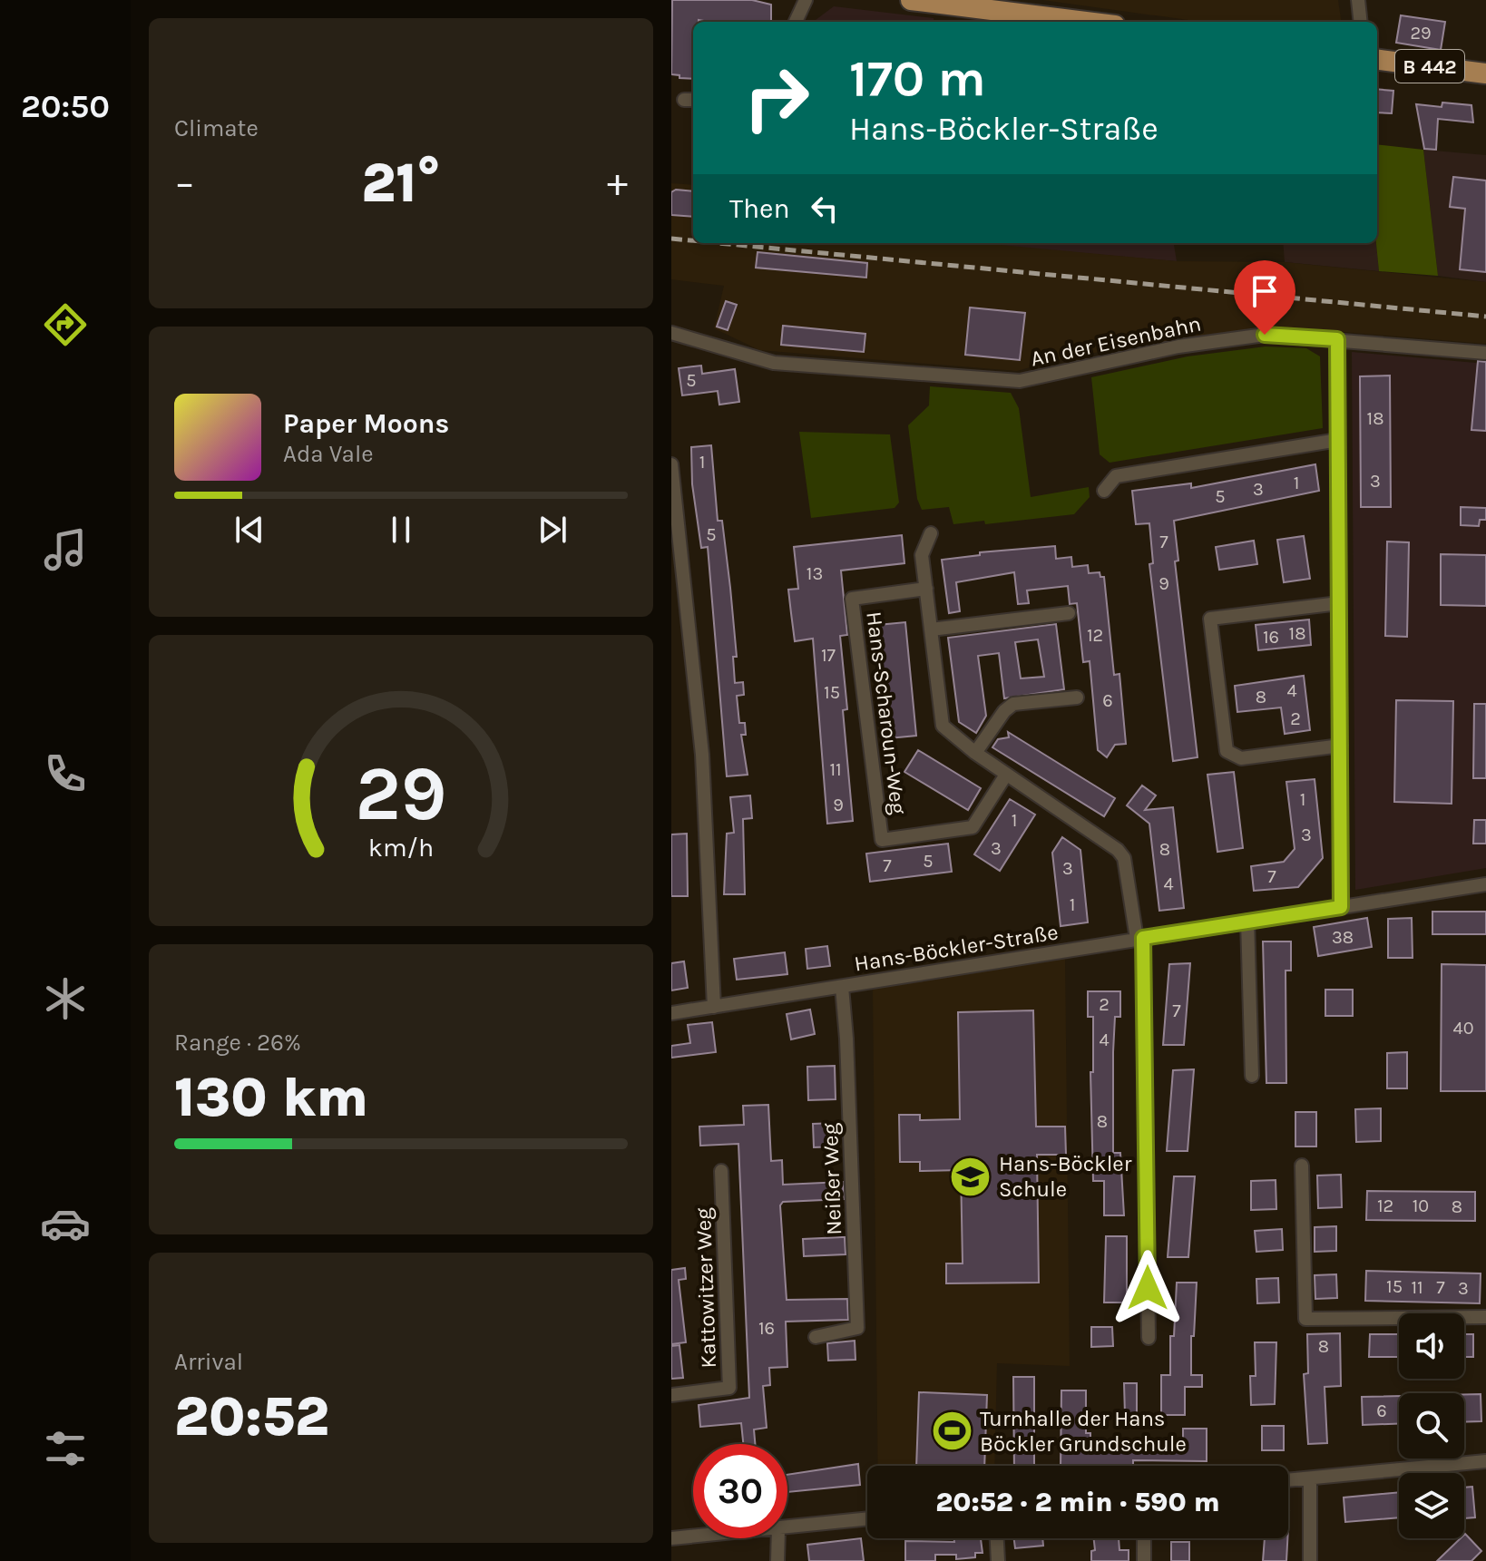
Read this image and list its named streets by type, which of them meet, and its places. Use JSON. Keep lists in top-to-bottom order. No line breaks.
{"streets":{"main road":["B 442"],"street":["An der Eisenbahn","Hans-Scharoun-Weg","Hans-Böckler-Straße","Neißer Weg","Kattowitzer Weg"]},"crossings":[["Hans-Böckler-Straße","Neißer Weg"]],"places":{"school or university":["Hans-Böckler Schule"],"sports":["Turnhalle der Hans Böckler Grundschule"]},"house_numbers":["29","5","18","1","3","1","3","5","5","7","13","9","18","12","16","17","4","15","8","6","2","11","1","9","1","3","3","8","5","7","3","7","4","1","38","2","7","40","4","8","12","10","8","15","11","7","3","16","8","6"],"page":{"tabs":"20:50","tile":["Climate",["Range · 26%","130 km"],["Arrival","20:52"]],"turn":["170 m","Hans-Böckler-Straße"],"heat":["−","21°","+"],"then":"Then","song":["Paper Moons","Ada Vale"],"limit":"30","trip":"20:52 · 2 min · 590 m","gauge":["29","km/h"]}}
